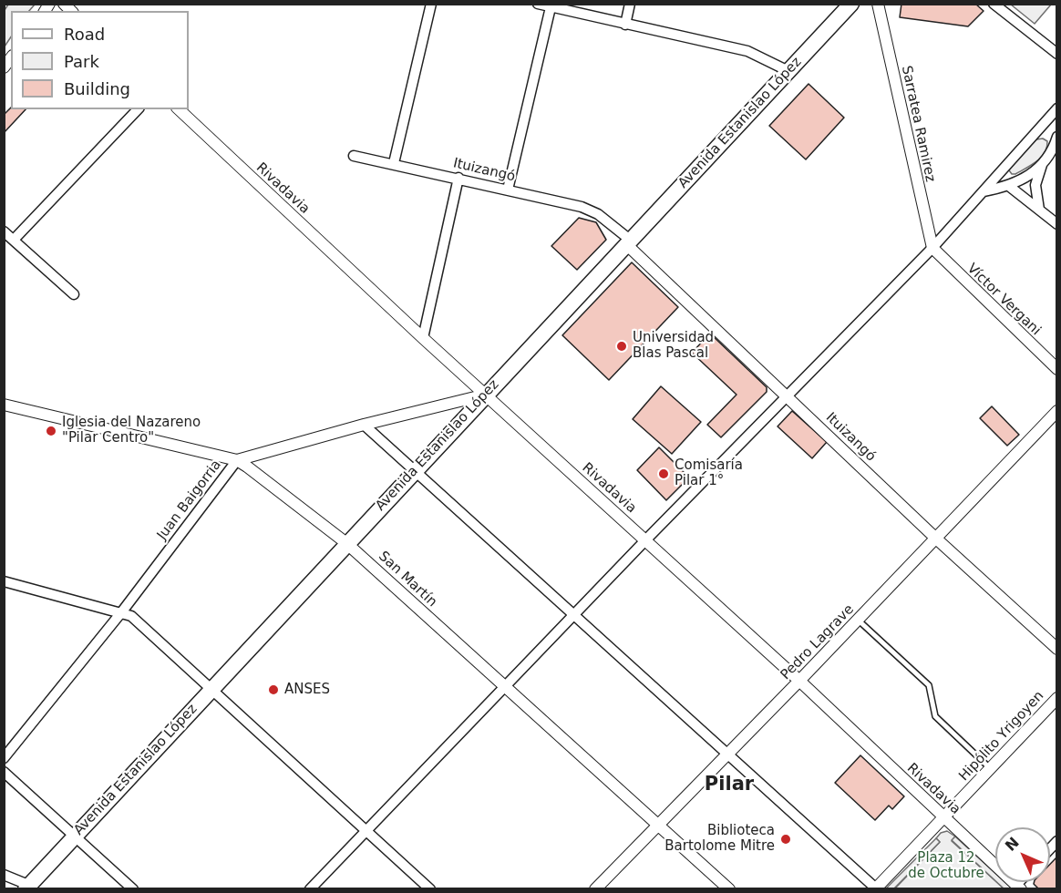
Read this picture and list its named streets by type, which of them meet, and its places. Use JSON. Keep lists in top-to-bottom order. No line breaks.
{"streets":{"main road":["Avenida Estanislao López"],"street":["Sarratea Ramirez","Ituizangó","Rivadavia","Víctor Vergani","Juan Baigorria","San Martín","Pedro Lagrave","Hipólito Yrigoyen"]},"crossings":[["Avenida Estanislao López","Ituizangó"],["Avenida Estanislao López","Rivadavia"],["Avenida Estanislao López","Juan Baigorria"],["Avenida Estanislao López","San Martín"],["Sarratea Ramirez","Víctor Vergani"],["Ituizangó","Pedro Lagrave"],["Rivadavia","Juan Baigorria"],["Rivadavia","Pedro Lagrave"],["Rivadavia","Hipólito Yrigoyen"],["Juan Baigorria","San Martín"],["San Martín","Pedro Lagrave"]],"districts":["Pilar"],"parks":["Plaza 12 de Octubre"],"places":["Universidad Blas Pascal","Iglesia del Nazareno \"Pilar Centro\"","Comisaría Pilar 1°","ANSES","Biblioteca Bartolome Mitre"],"legend":["Road","Park","Building"],"north":"top left"}
